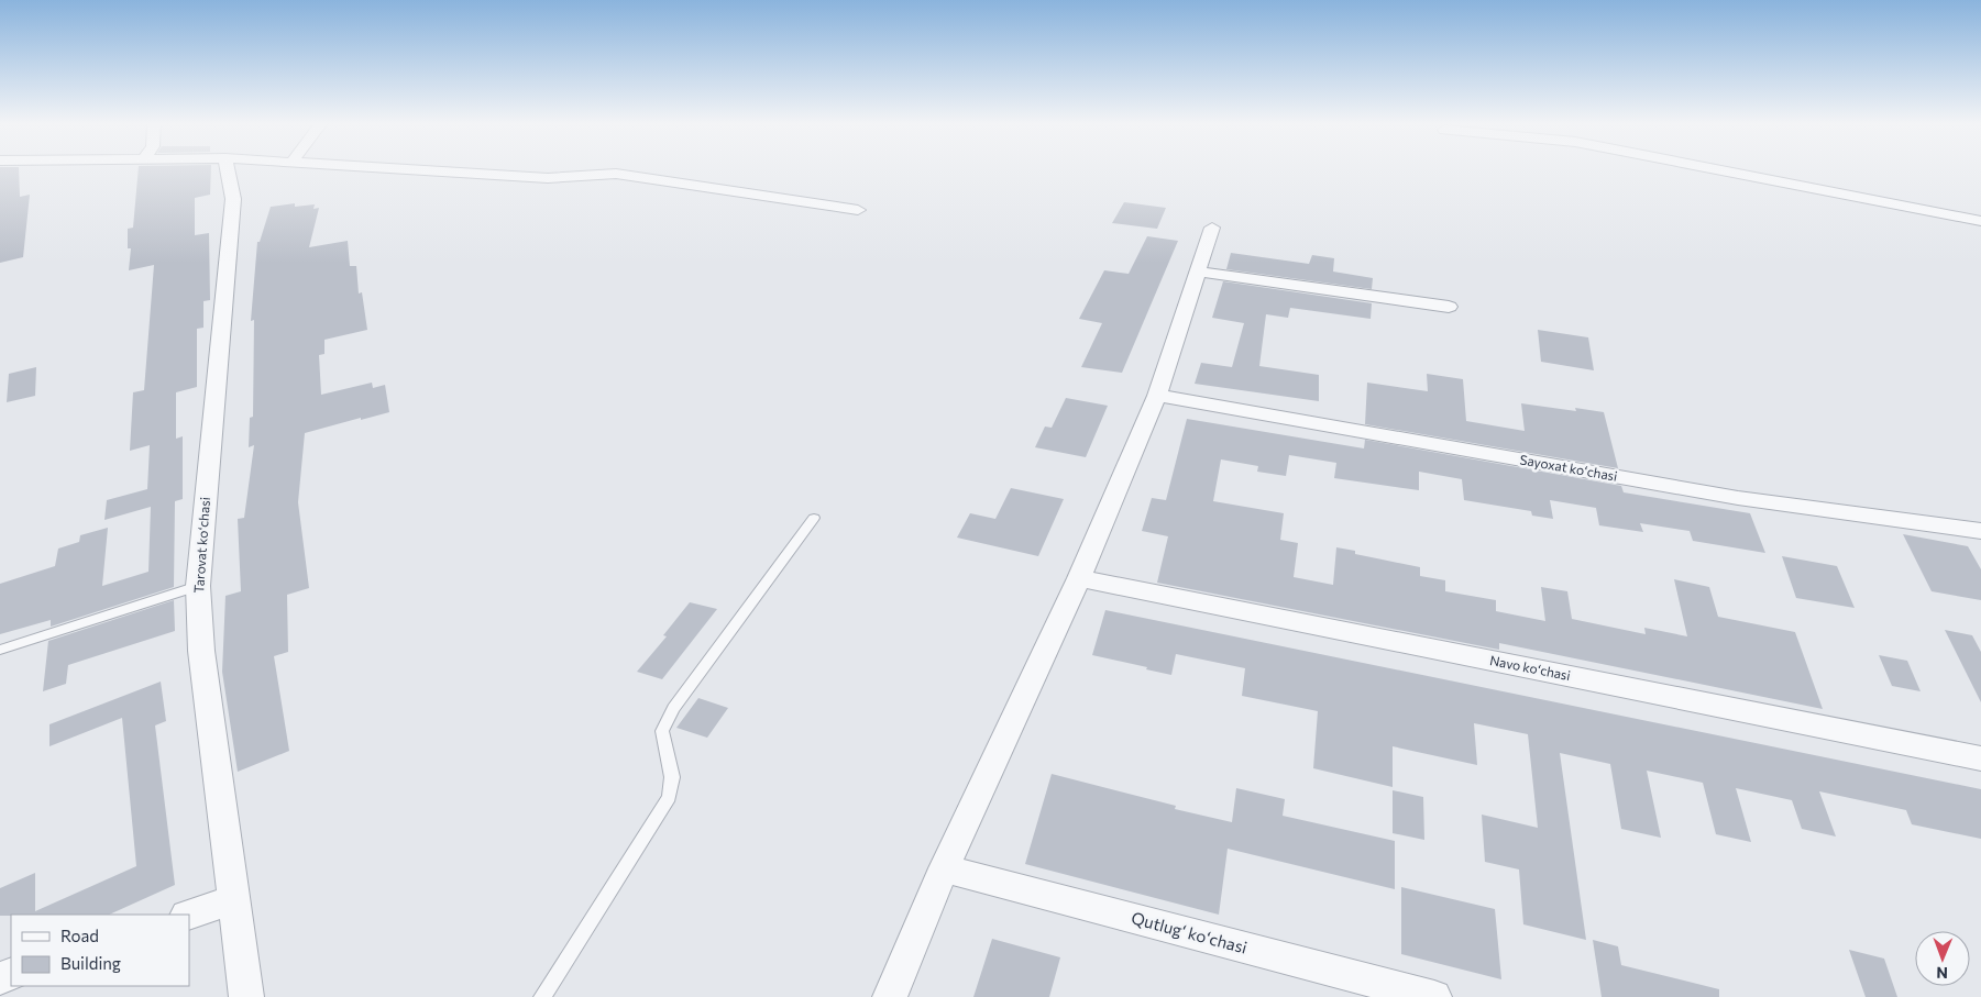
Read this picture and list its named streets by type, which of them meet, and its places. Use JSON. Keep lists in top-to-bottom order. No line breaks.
{"streets":{"street":["Sayoxat koʻchasi","Tarovat koʻchasi","Navo koʻchasi","Qutlugʻ koʻchasi"]},"legend":["Road","Building"],"north":"bottom"}
